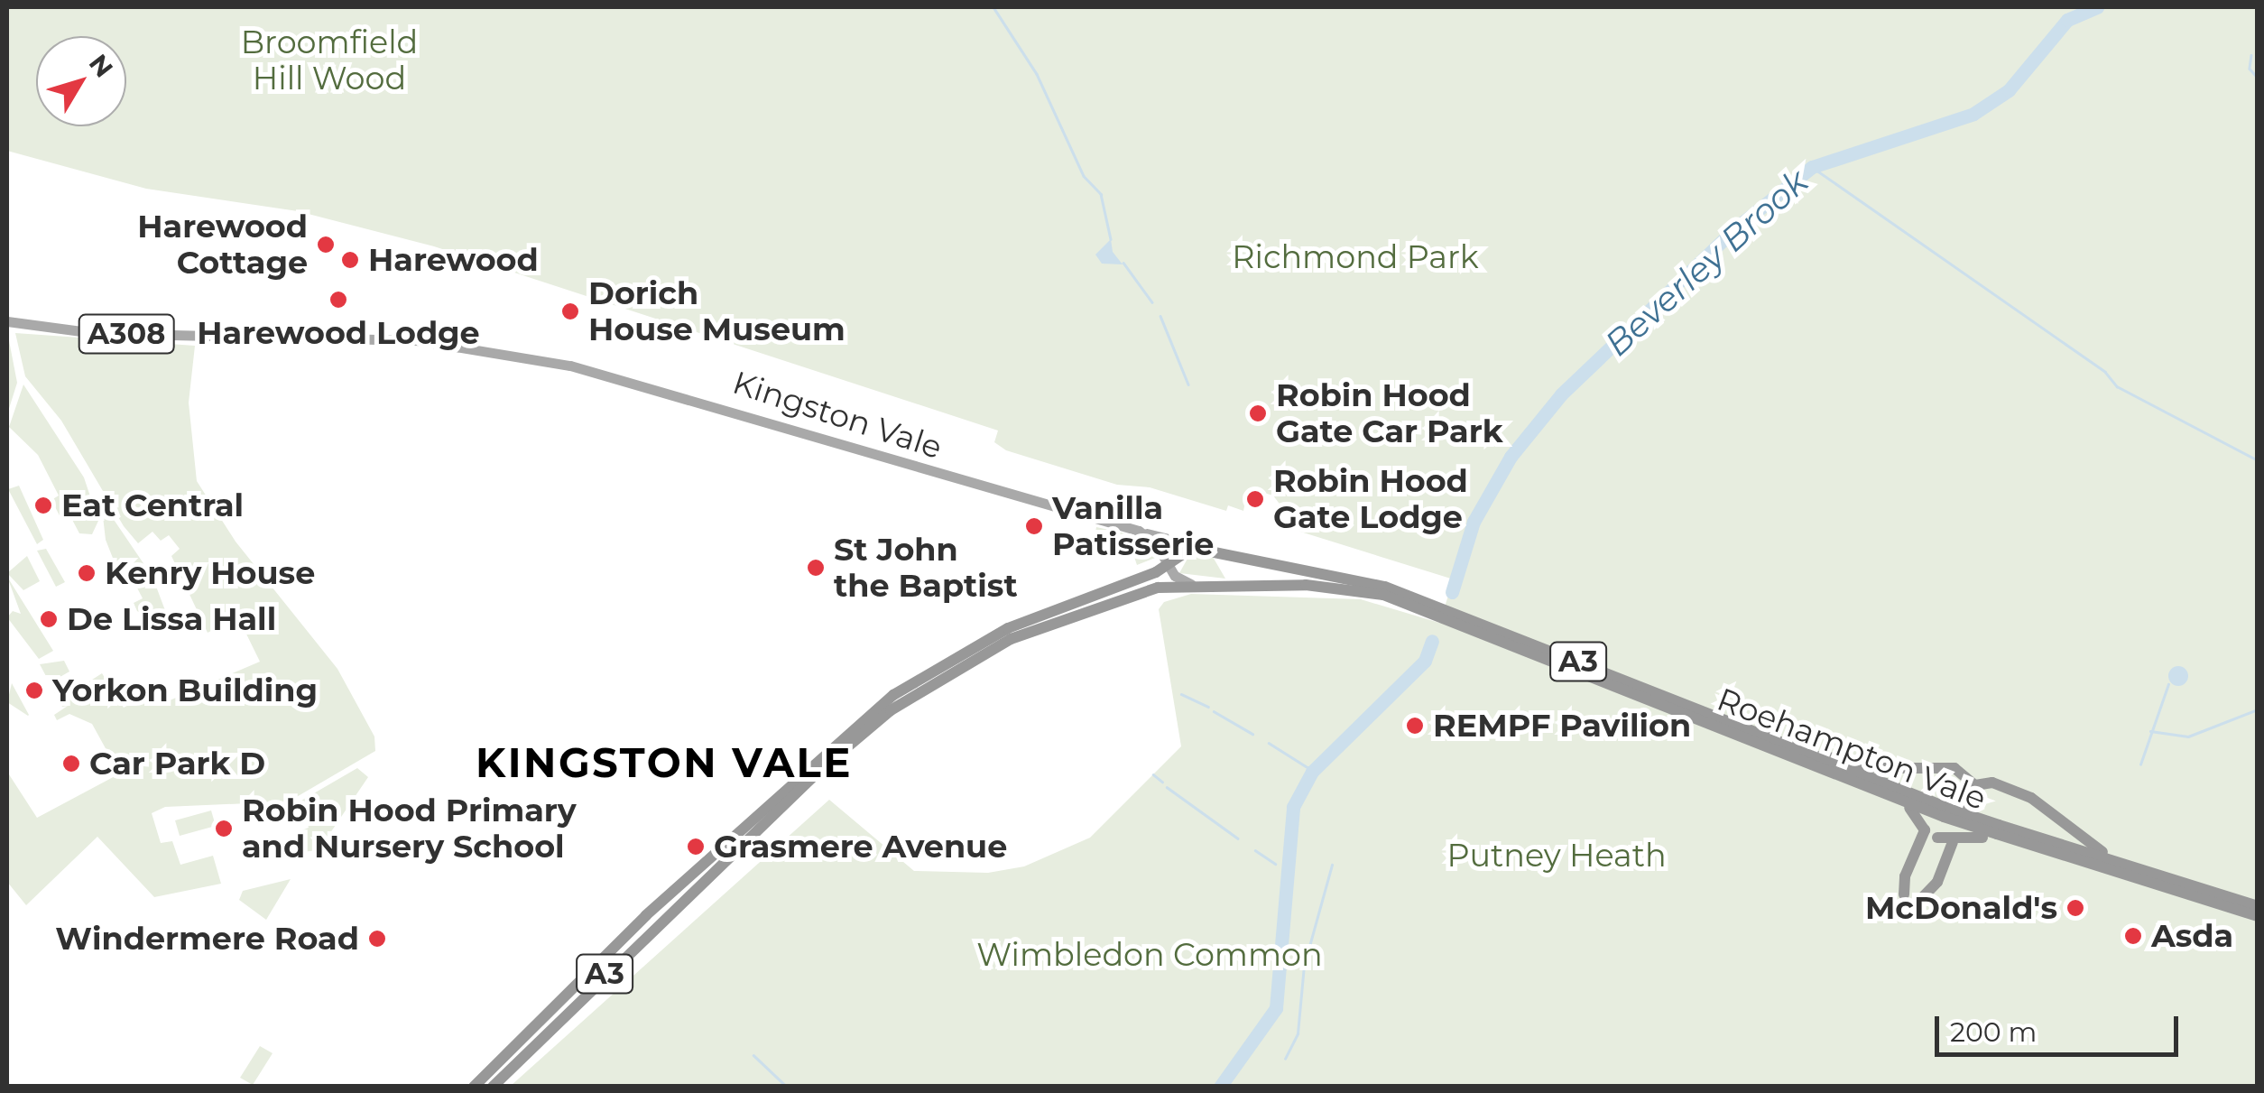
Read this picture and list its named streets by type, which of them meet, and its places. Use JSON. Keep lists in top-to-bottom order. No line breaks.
{"streets":{"highway":["A3","Roehampton Vale"],"main road":["A308","Kingston Vale"]},"crossings":[["A308","Kingston Vale"],["A308","A3"],["A3","Roehampton Vale"]],"districts":["KINGSTON VALE"],"water":["Beverley Brook"],"parks":["Broomfield Hill Wood","Richmond Park","Putney Heath","Wimbledon Common"],"places":["Harewood Cottage","Harewood","Harewood Lodge","Dorich House Museum","Robin Hood Gate Car Park","Robin Hood Gate Lodge","Eat Central","Vanilla Patisserie","St John the Baptist","Kenry House","De Lissa Hall","Yorkon Building","REMPF Pavilion","Car Park D","Robin Hood Primary and Nursery School","Grasmere Avenue","McDonald's","Asda","Windermere Road"],"scale_bar":"200 m","north":"top right"}
